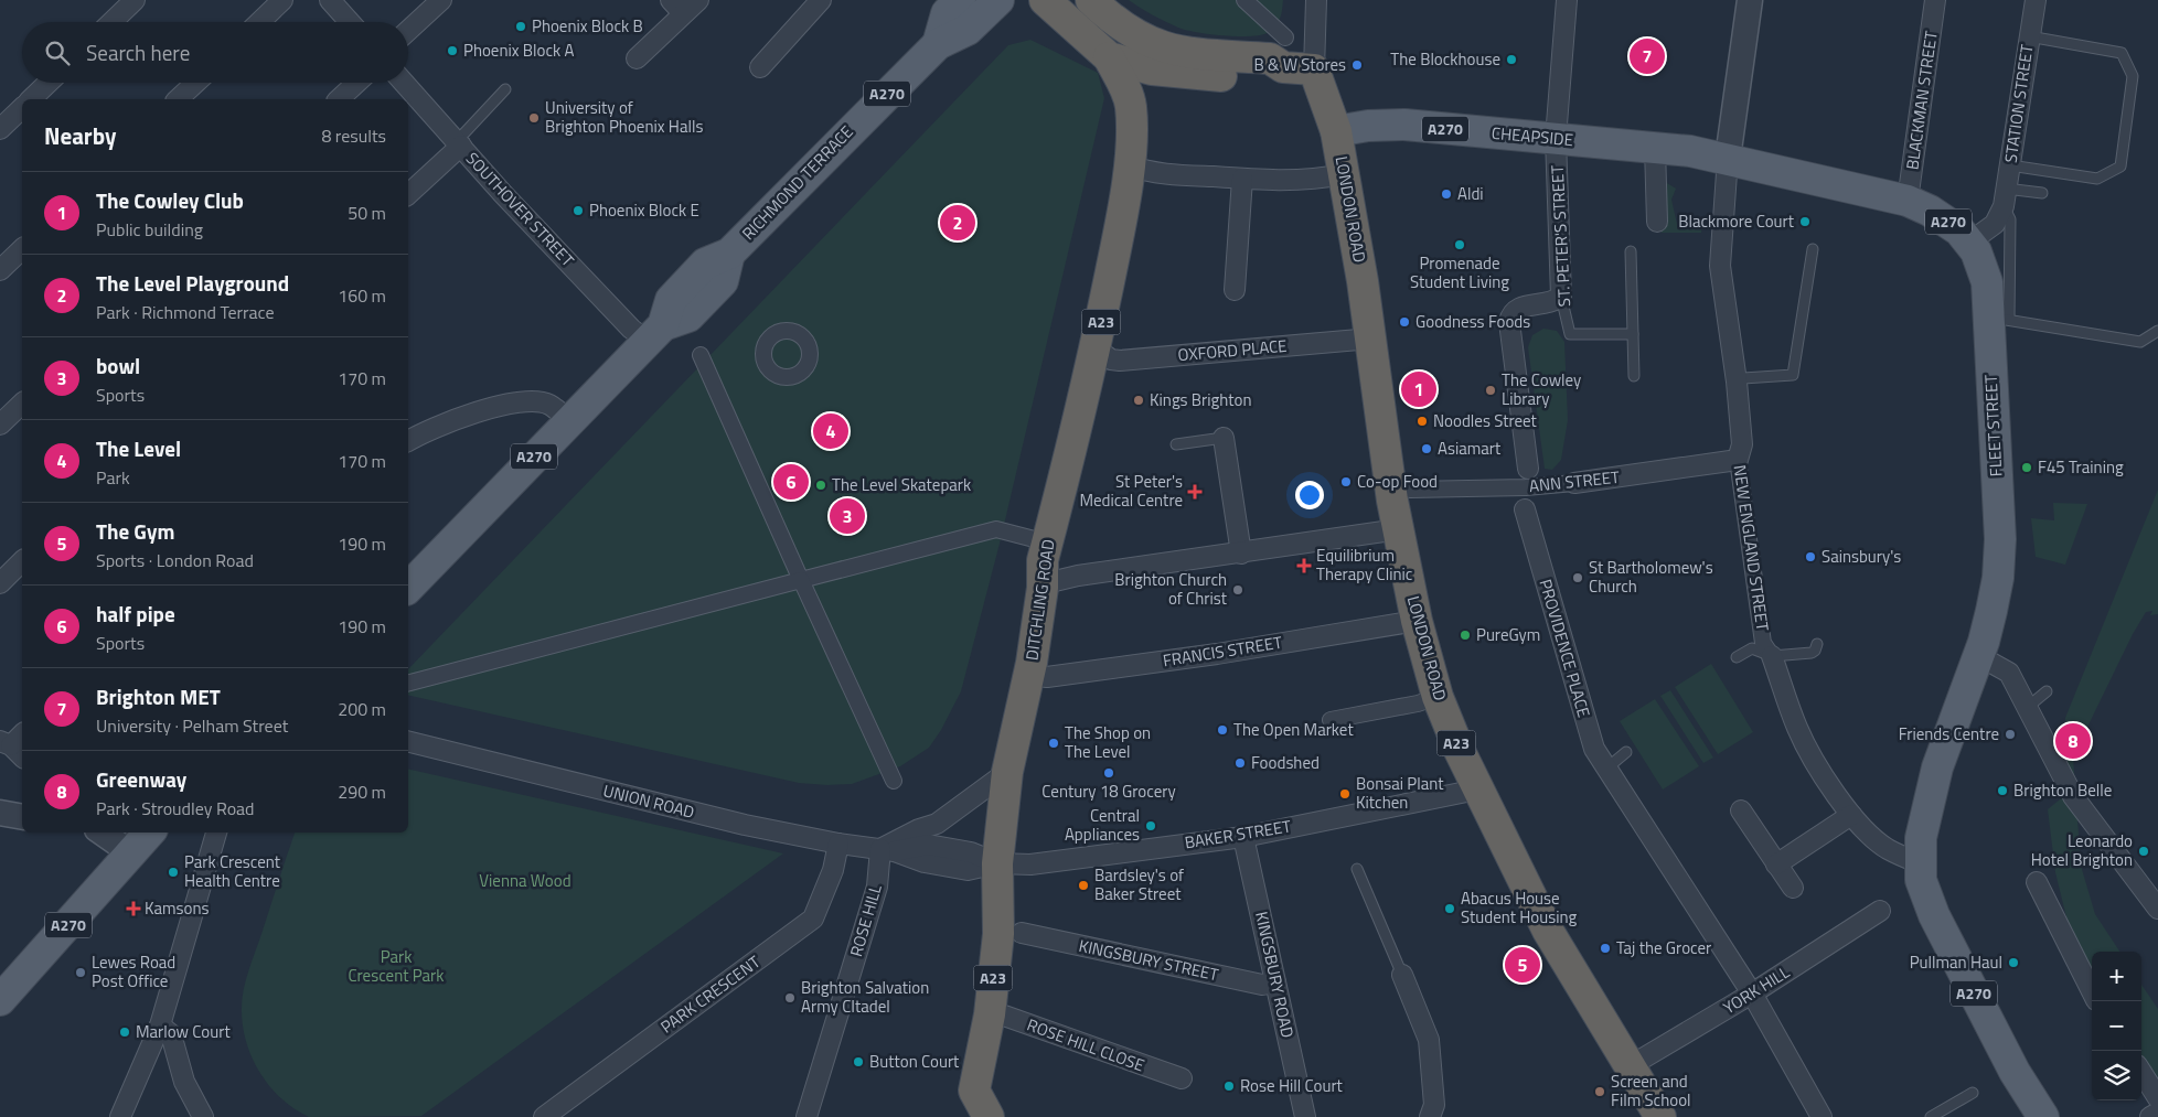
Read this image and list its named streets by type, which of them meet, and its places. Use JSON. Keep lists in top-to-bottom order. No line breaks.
{"streets":{"highway":["LONDON ROAD","A23","DITCHLING ROAD"],"main road":["A270","CHEAPSIDE","RICHMOND TERRACE","FLEET STREET"],"street":["BLACKMAN STREET","STATION STREET","SOUTHOVER STREET","ST. PETER'S STREET","OXFORD PLACE","ANN STREET","NEW ENGLAND STREET","PROVIDENCE PLACE","FRANCIS STREET","UNION ROAD","BAKER STREET","ROSE HILL","KINGSBURY STREET","KINGSBURY ROAD","YORK HILL","PARK CRESCENT","ROSE HILL CLOSE"]},"crossings":[["A270","FLEET STREET"],["A270","NEW ENGLAND STREET"],["BLACKMAN STREET","FLEET STREET"],["STATION STREET","FLEET STREET"],["CHEAPSIDE","LONDON ROAD"],["CHEAPSIDE","ST. PETER'S STREET"],["CHEAPSIDE","A23"],["CHEAPSIDE","FLEET STREET"],["CHEAPSIDE","NEW ENGLAND STREET"],["RICHMOND TERRACE","SOUTHOVER STREET"],["LONDON ROAD","A23"],["LONDON ROAD","OXFORD PLACE"],["LONDON ROAD","FRANCIS STREET"],["LONDON ROAD","BAKER STREET"],["LONDON ROAD","YORK HILL"],["ST. PETER'S STREET","PROVIDENCE PLACE"],["A23","DITCHLING ROAD"],["OXFORD PLACE","DITCHLING ROAD"],["FLEET STREET","NEW ENGLAND STREET"],["ANN STREET","NEW ENGLAND STREET"],["ANN STREET","PROVIDENCE PLACE"],["DITCHLING ROAD","FRANCIS STREET"],["DITCHLING ROAD","UNION ROAD"],["DITCHLING ROAD","BAKER STREET"],["DITCHLING ROAD","ROSE HILL CLOSE"],["PROVIDENCE PLACE","YORK HILL"],["UNION ROAD","BAKER STREET"],["UNION ROAD","ROSE HILL"],["UNION ROAD","PARK CRESCENT"],["BAKER STREET","KINGSBURY ROAD"],["KINGSBURY STREET","KINGSBURY ROAD"]],"parks":["Vienna Wood","Park Crescent Park"],"places":{"other":["Phoenix Block B","Phoenix Block A","The Blockhouse","B & W Stores","University of Brighton Phoenix Halls","Aldi","Phoenix Block E","Blackmore Court","Promenade Student Living","Goodness Foods","The Cowley Library","Kings Brighton","Noodles Street","Asiamart","F45 Training","Co-op Food","The Level Skatepark","Sainsbury's","St Bartholomew's Church","Brighton Church of Christ","PureGym","The Open Market","Friends Centre","The Shop on The Level","Foodshed","Century 18 Grocery","Brighton Belle","Bonsai Plant Kitchen","Central Appliances","Leonardo Hotel Brighton","Park Crescent Health Centre","Bardsley's of Baker Street","Abacus House Student Housing","Taj the Grocer","Pullman Haul","Lewes Road Post Office","Brighton Salvation Army CItadel","Marlow Court","Button Court","Rose Hill Court","Screen and Film School"],"health":["St Peter's Medical Centre","Equilibrium Therapy Clinic","Kamsons"]},"page":{"search":"Search here","pins":["7","2","1","4","6","3","8","5"],"heading":["Nearby","8 results"],"list":[{"mark":"1","name":"The Cowley Club","note":"Public building","value":"50 m"},{"mark":"2","name":"The Level Playground","note":"Park · Richmond Terrace","value":"160 m"},{"mark":"3","name":"bowl","note":"Sports","value":"170 m"},{"mark":"4","name":"The Level","note":"Park","value":"170 m"},{"mark":"5","name":"The Gym","note":"Sports · London Road","value":"190 m"},{"mark":"6","name":"half pipe","note":"Sports","value":"190 m"},{"mark":"7","name":"Brighton MET","note":"University · Pelham Street","value":"200 m"},{"mark":"8","name":"Greenway","note":"Park · Stroudley Road","value":"290 m"}],"map_buttons":["+","−"]}}
